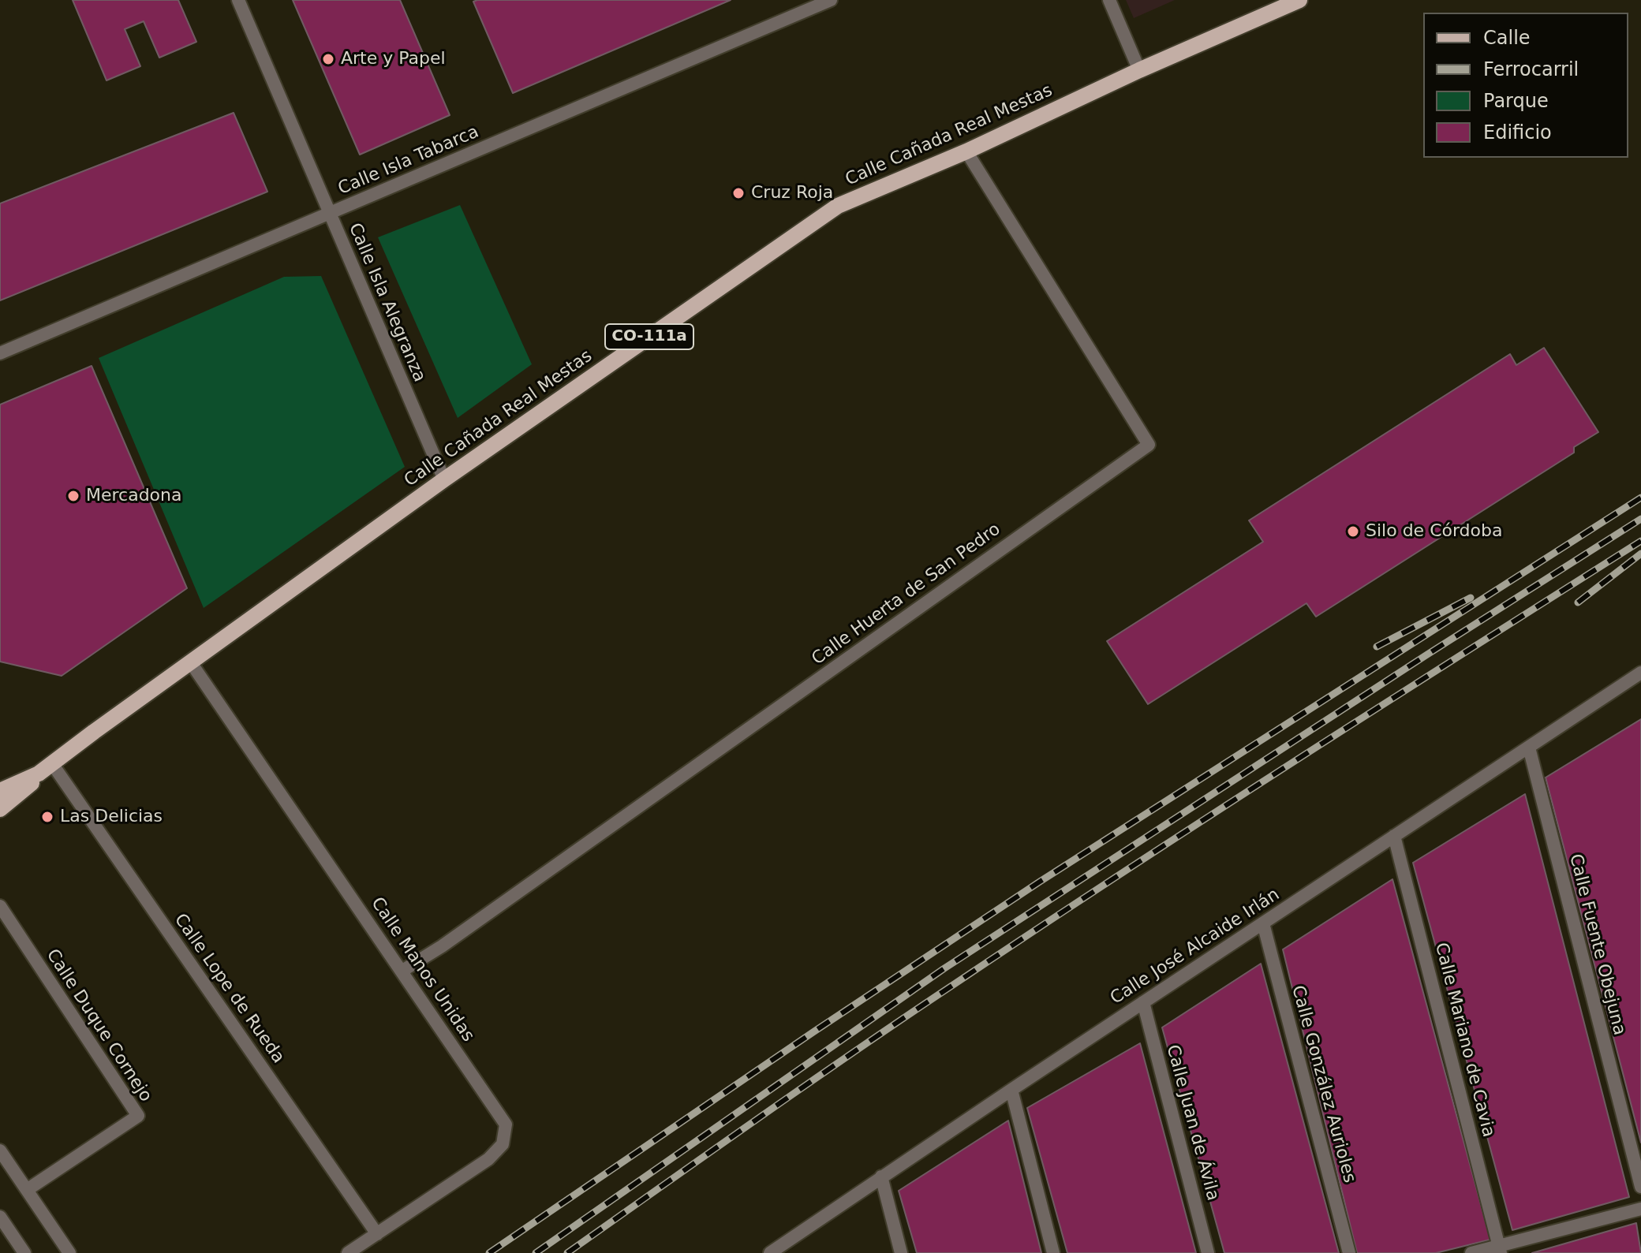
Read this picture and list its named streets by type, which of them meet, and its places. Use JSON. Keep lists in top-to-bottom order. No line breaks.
{"streets":{"main road":["Calle Cañada Real Mestas","CO-111a"],"street":["Calle Isla Tabarca","Calle Isla Alegranza","Calle Huerta de San Pedro","Calle Fuente Obejuna","Calle José Alcaide Irlán","Calle Manos Unidas","Calle Lope de Rueda","Calle Duque Cornejo","Calle Mariano de Cavia","Calle González Aurioles","Calle Juan de Ávila"]},"crossings":[["Calle Cañada Real Mestas","Calle Isla Alegranza"],["Calle Cañada Real Mestas","Calle Huerta de San Pedro"],["Calle Cañada Real Mestas","Calle Manos Unidas"],["Calle Cañada Real Mestas","Calle Lope de Rueda"],["Calle Isla Tabarca","Calle Isla Alegranza"],["Calle Huerta de San Pedro","Calle Manos Unidas"],["Calle Fuente Obejuna","Calle José Alcaide Irlán"],["Calle José Alcaide Irlán","Calle Mariano de Cavia"],["Calle José Alcaide Irlán","Calle González Aurioles"],["Calle José Alcaide Irlán","Calle Juan de Ávila"],["Calle Manos Unidas","Calle Lope de Rueda"]],"places":["Arte y Papel","Cruz Roja","Mercadona","Silo de Córdoba","Las Delicias"],"legend":["Calle","Ferrocarril","Parque","Edificio"]}
